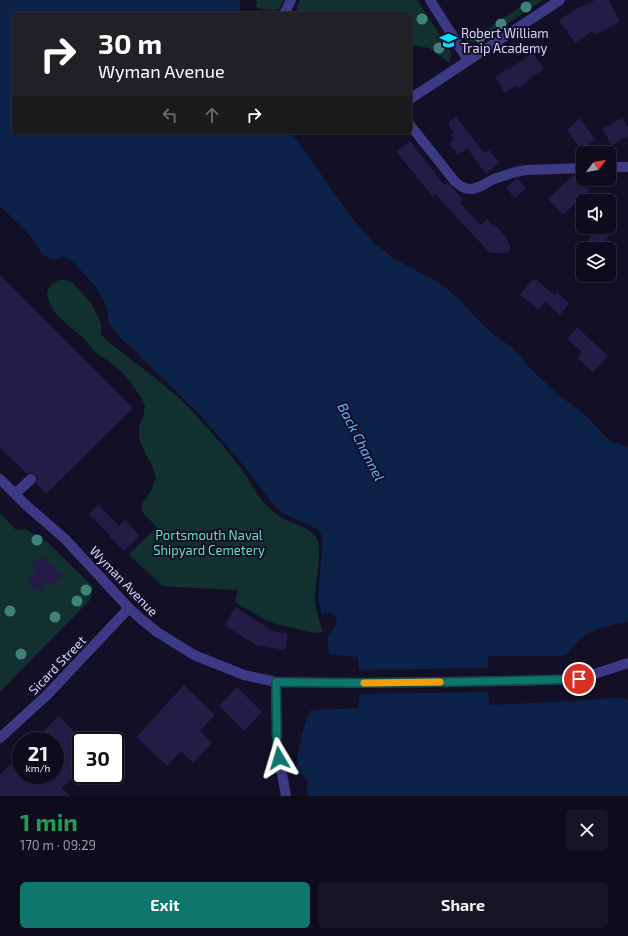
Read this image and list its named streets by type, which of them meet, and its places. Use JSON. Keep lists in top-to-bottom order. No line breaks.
{"streets":{"street":["Wyman Avenue","Sicard Street"]},"crossings":[["Wyman Avenue","Sicard Street"]],"water":["Back Channel"],"parks":["Portsmouth Naval Shipyard Cemetery"],"places":{"school or university":["Robert William Traip Academy"]},"north":"top right","page":{"turn":["30 m","Wyman Avenue"],"speed":"21 km/h","limit":"30","heading":["1 min","170 m · 09:29"],"buttons":["Exit","Share"]}}
